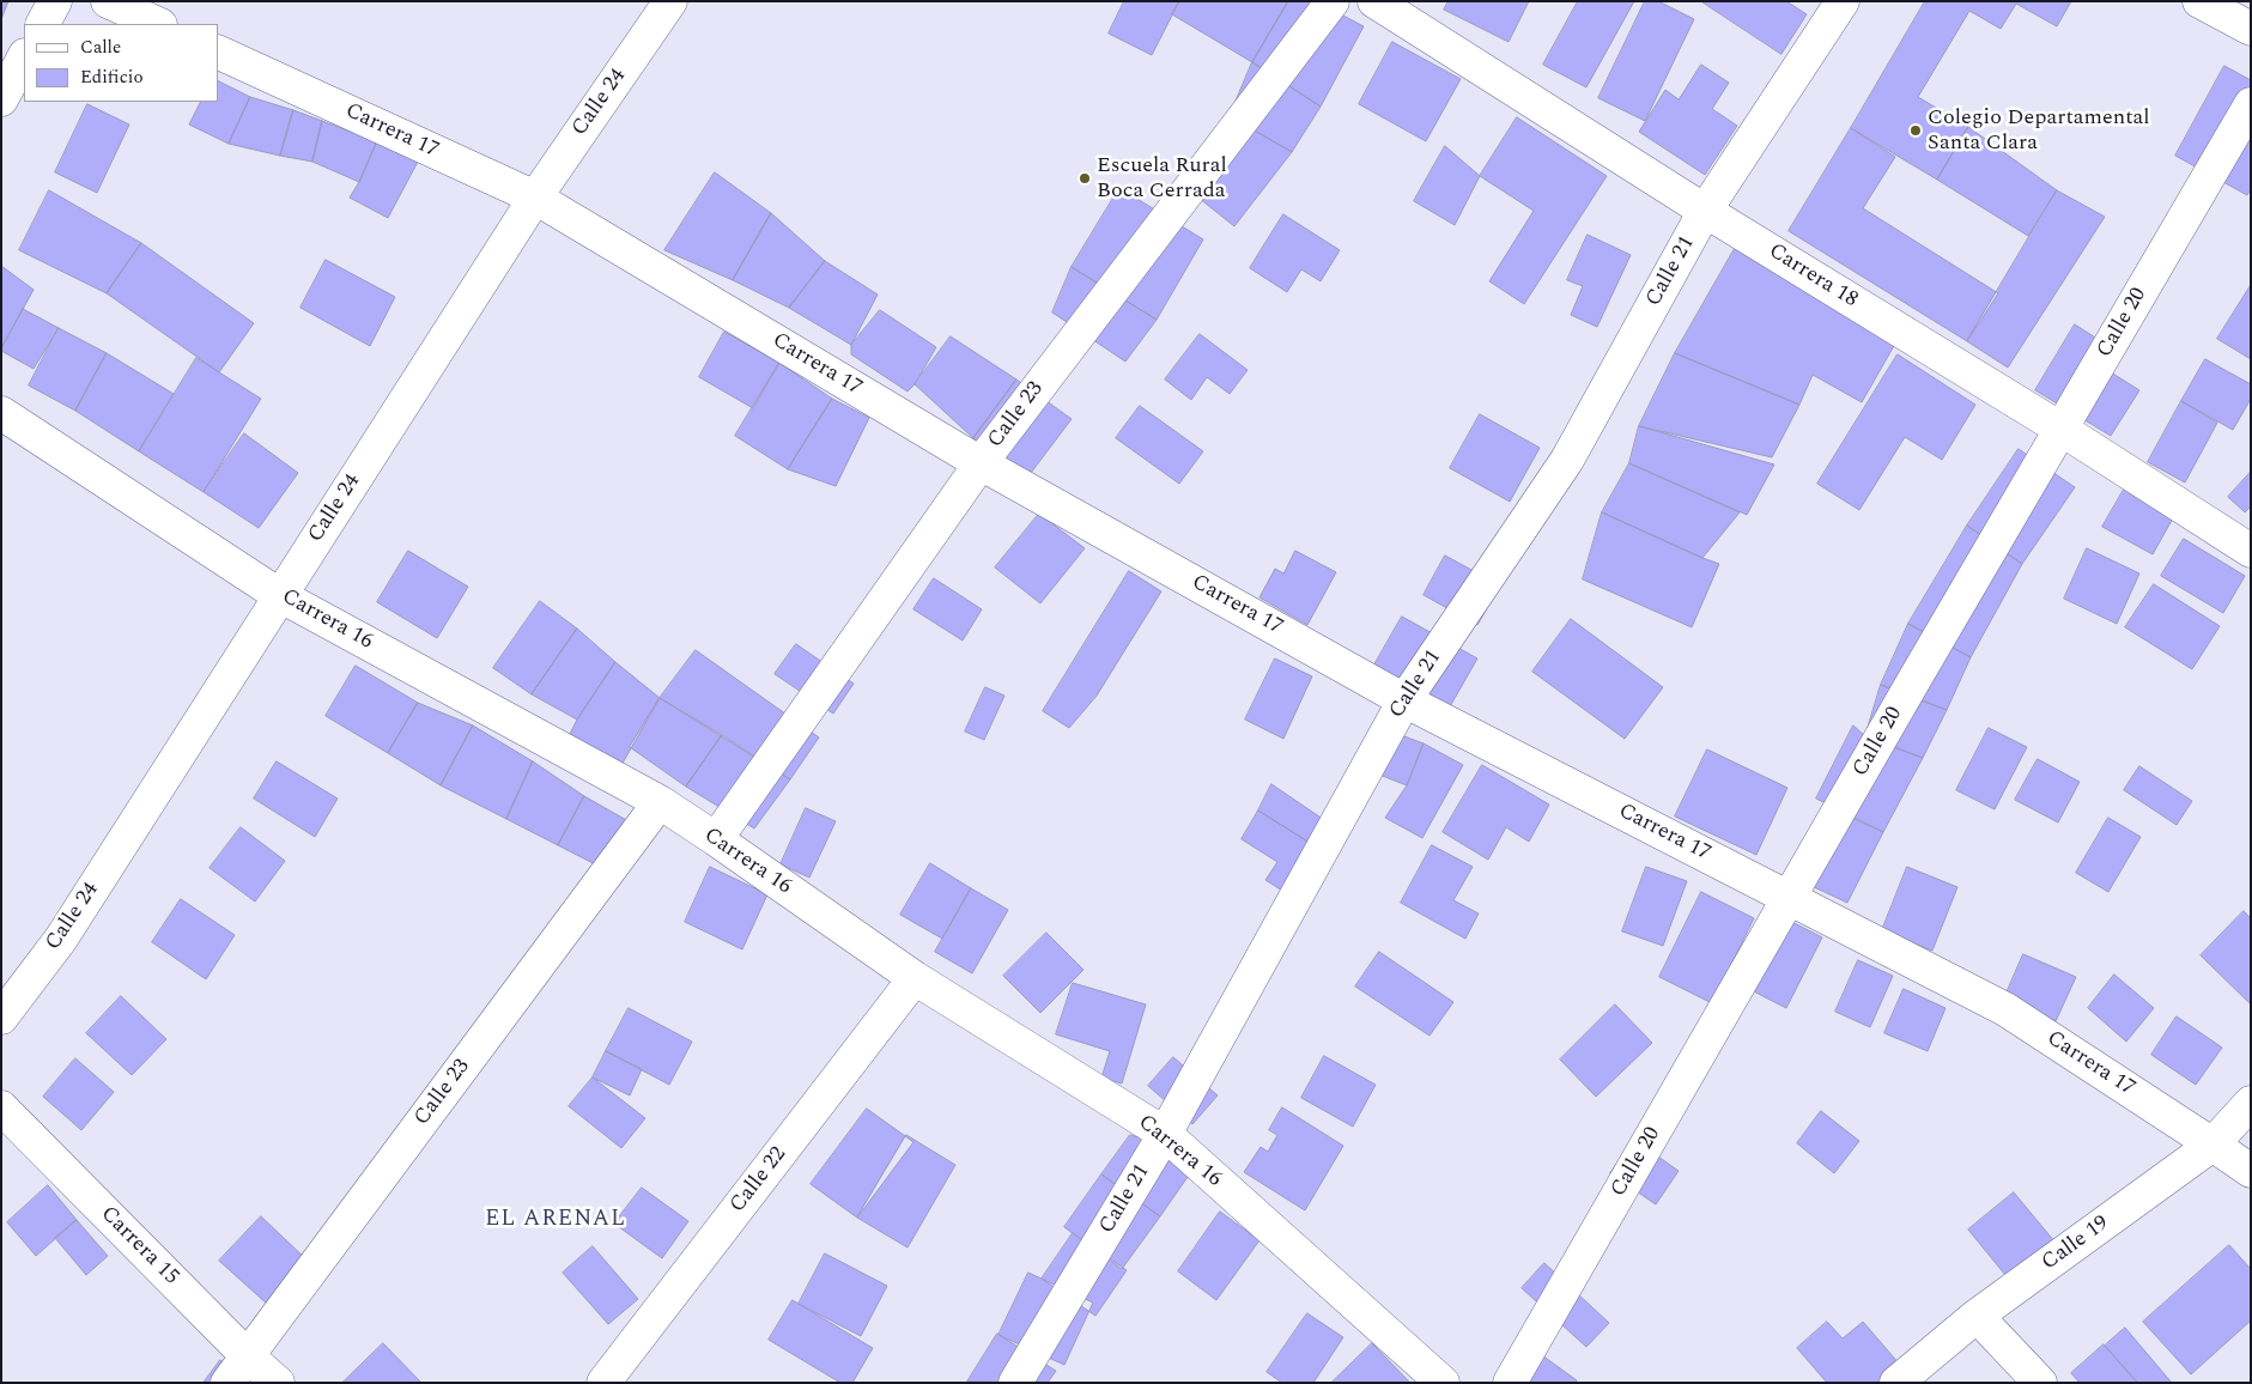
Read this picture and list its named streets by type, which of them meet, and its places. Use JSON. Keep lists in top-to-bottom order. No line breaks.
{"streets":{"street":["Calle 24","Carrera 17","Calle 21","Carrera 18","Calle 20","Calle 23","Carrera 16","Calle 22","Calle 19","Carrera 15"]},"crossings":[["Calle 24","Carrera 17"],["Calle 24","Carrera 16"],["Carrera 17","Calle 21"],["Carrera 17","Calle 20"],["Carrera 17","Calle 23"],["Carrera 17","Calle 19"],["Calle 21","Carrera 18"],["Calle 21","Carrera 16"],["Carrera 18","Calle 20"],["Calle 23","Carrera 16"],["Calle 23","Carrera 15"],["Carrera 16","Calle 22"]],"districts":["EL ARENAL"],"places":["Colegio Departamental Santa Clara","Escuela Rural Boca Cerrada"],"legend":["Calle","Edificio"]}
